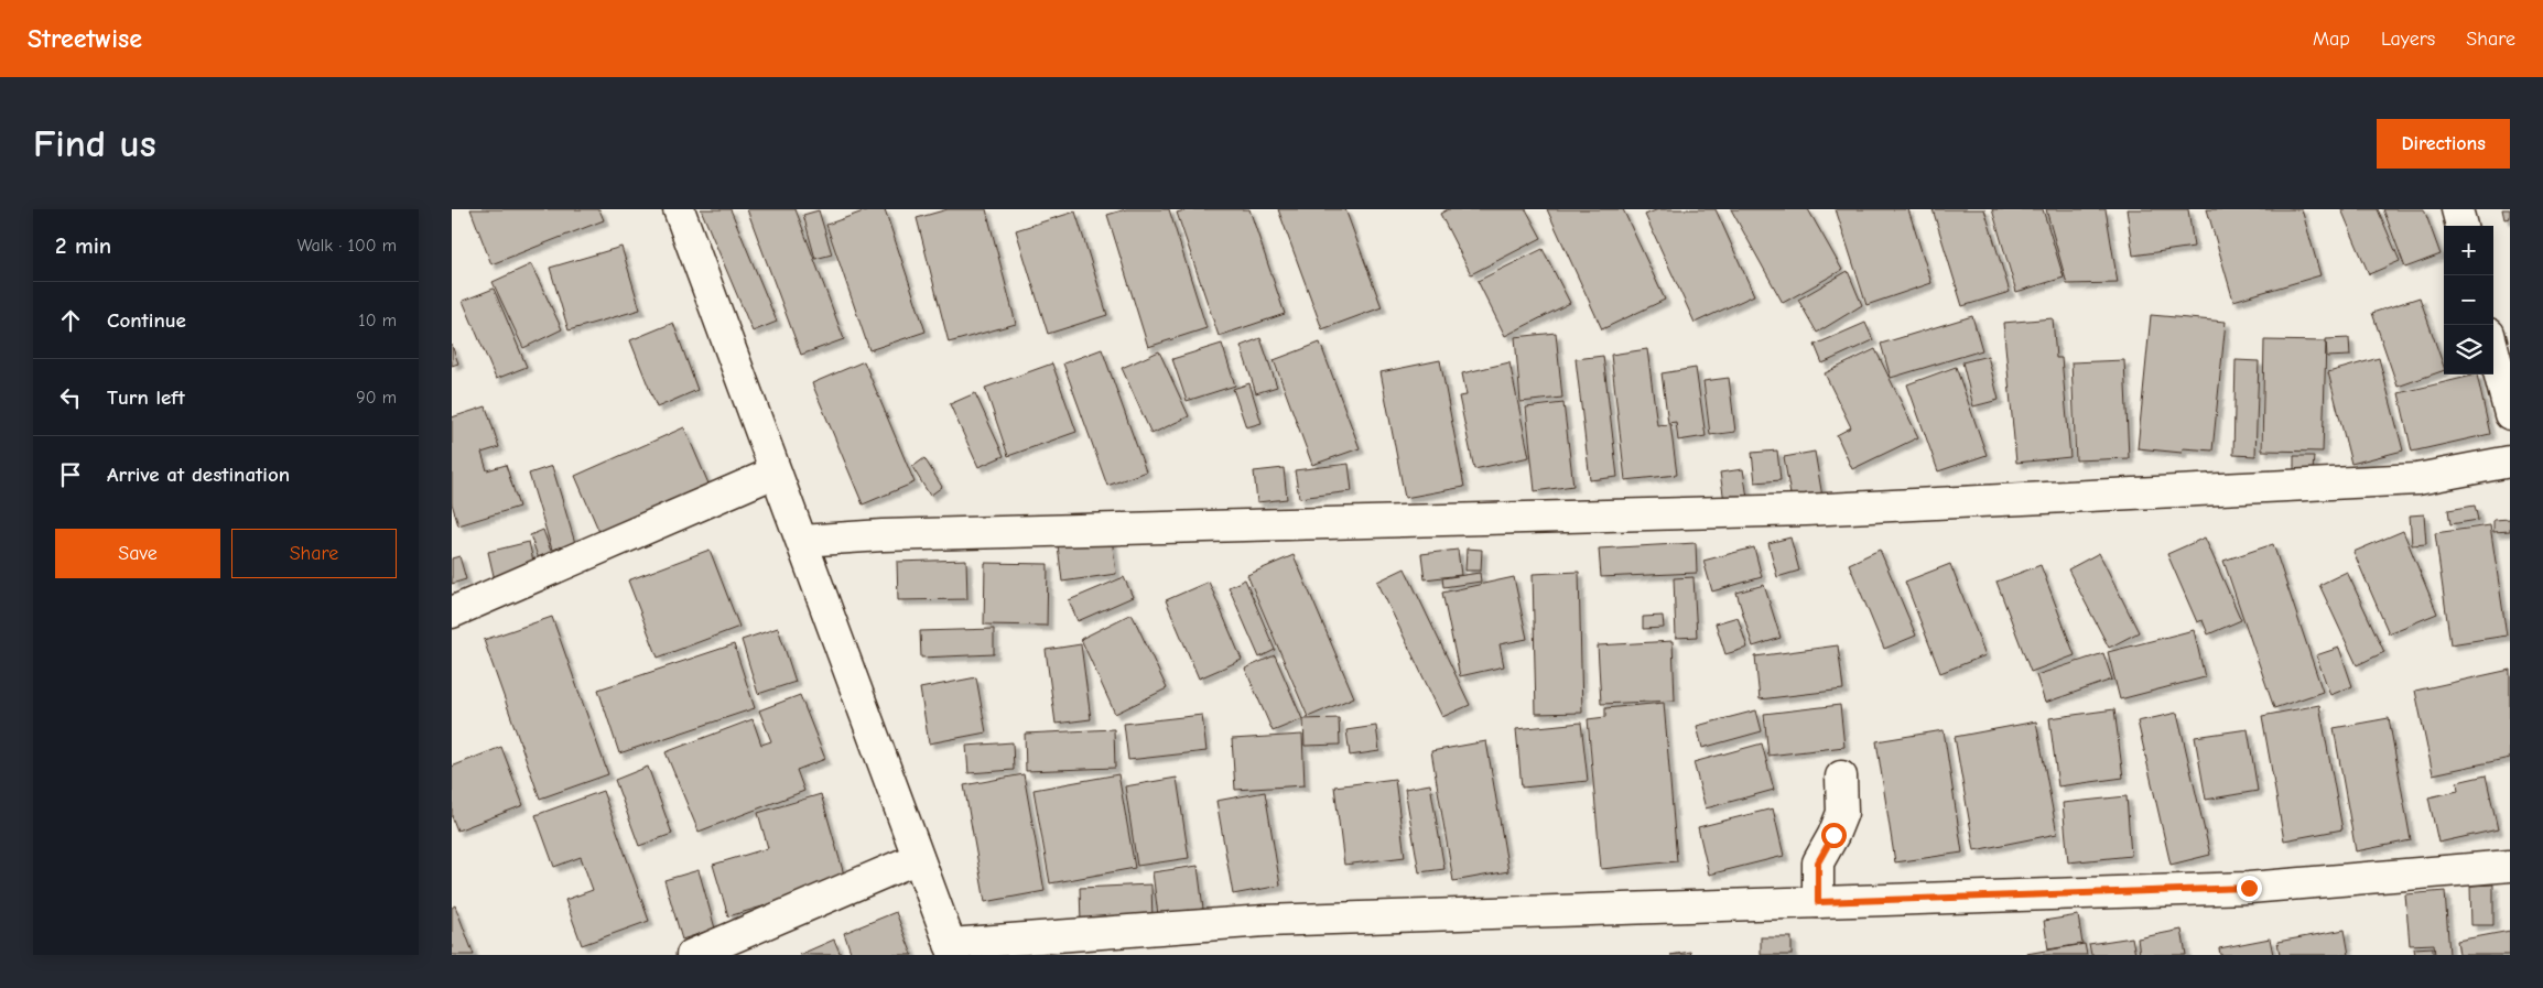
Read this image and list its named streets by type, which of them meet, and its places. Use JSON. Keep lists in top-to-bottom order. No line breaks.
{"page":{"header":"Streetwise","nav":["Map","Layers","Share"],"buttons":["Directions",["Save","Share"]],"title":"Find us","heading":["2 min","Walk · 100 m"],"map_buttons":["+","−"],"list":[["Continue","10 m"],["Turn left","90 m"],"Arrive at destination"]}}
